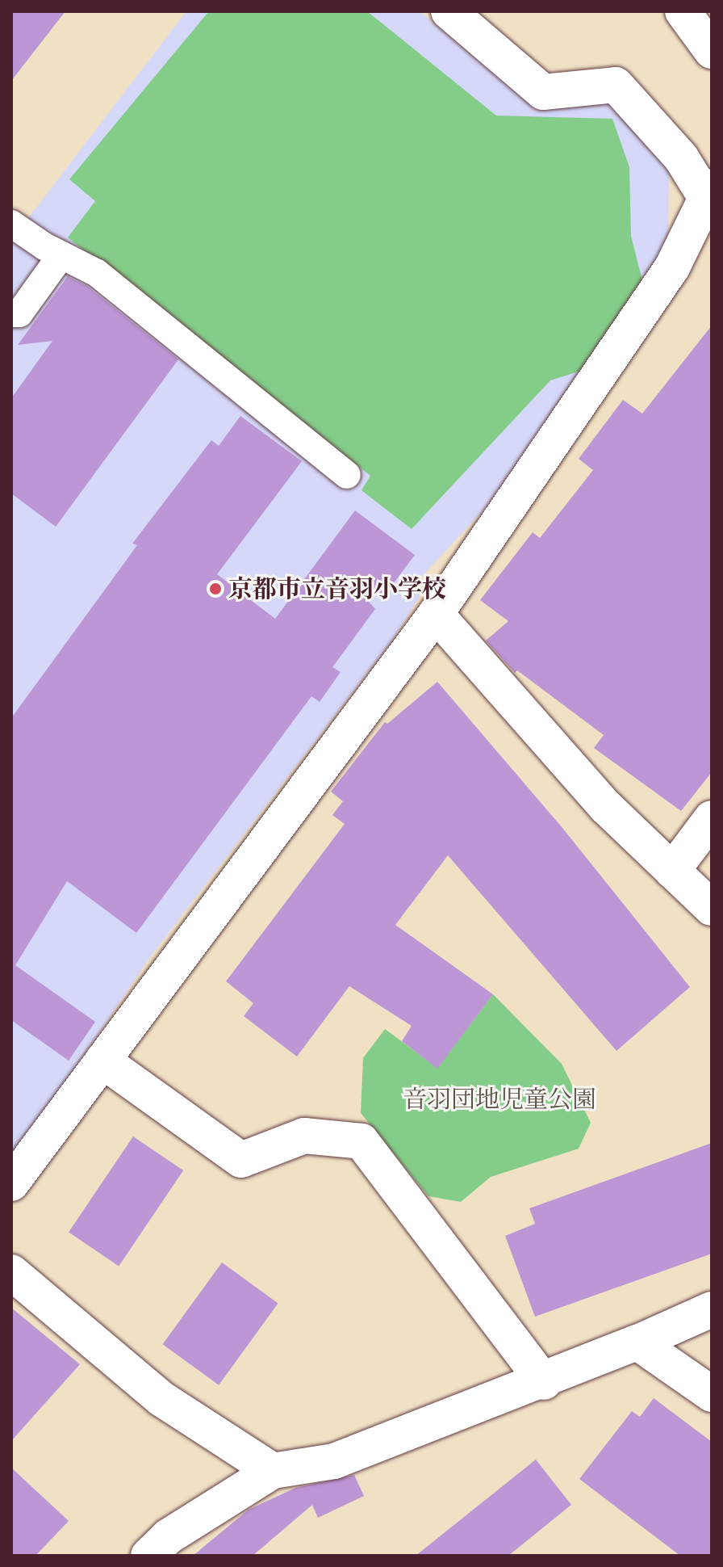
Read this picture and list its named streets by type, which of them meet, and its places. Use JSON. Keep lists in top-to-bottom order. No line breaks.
{"parks":["音羽団地児童公園"],"places":["京都市立音羽小学校"]}
